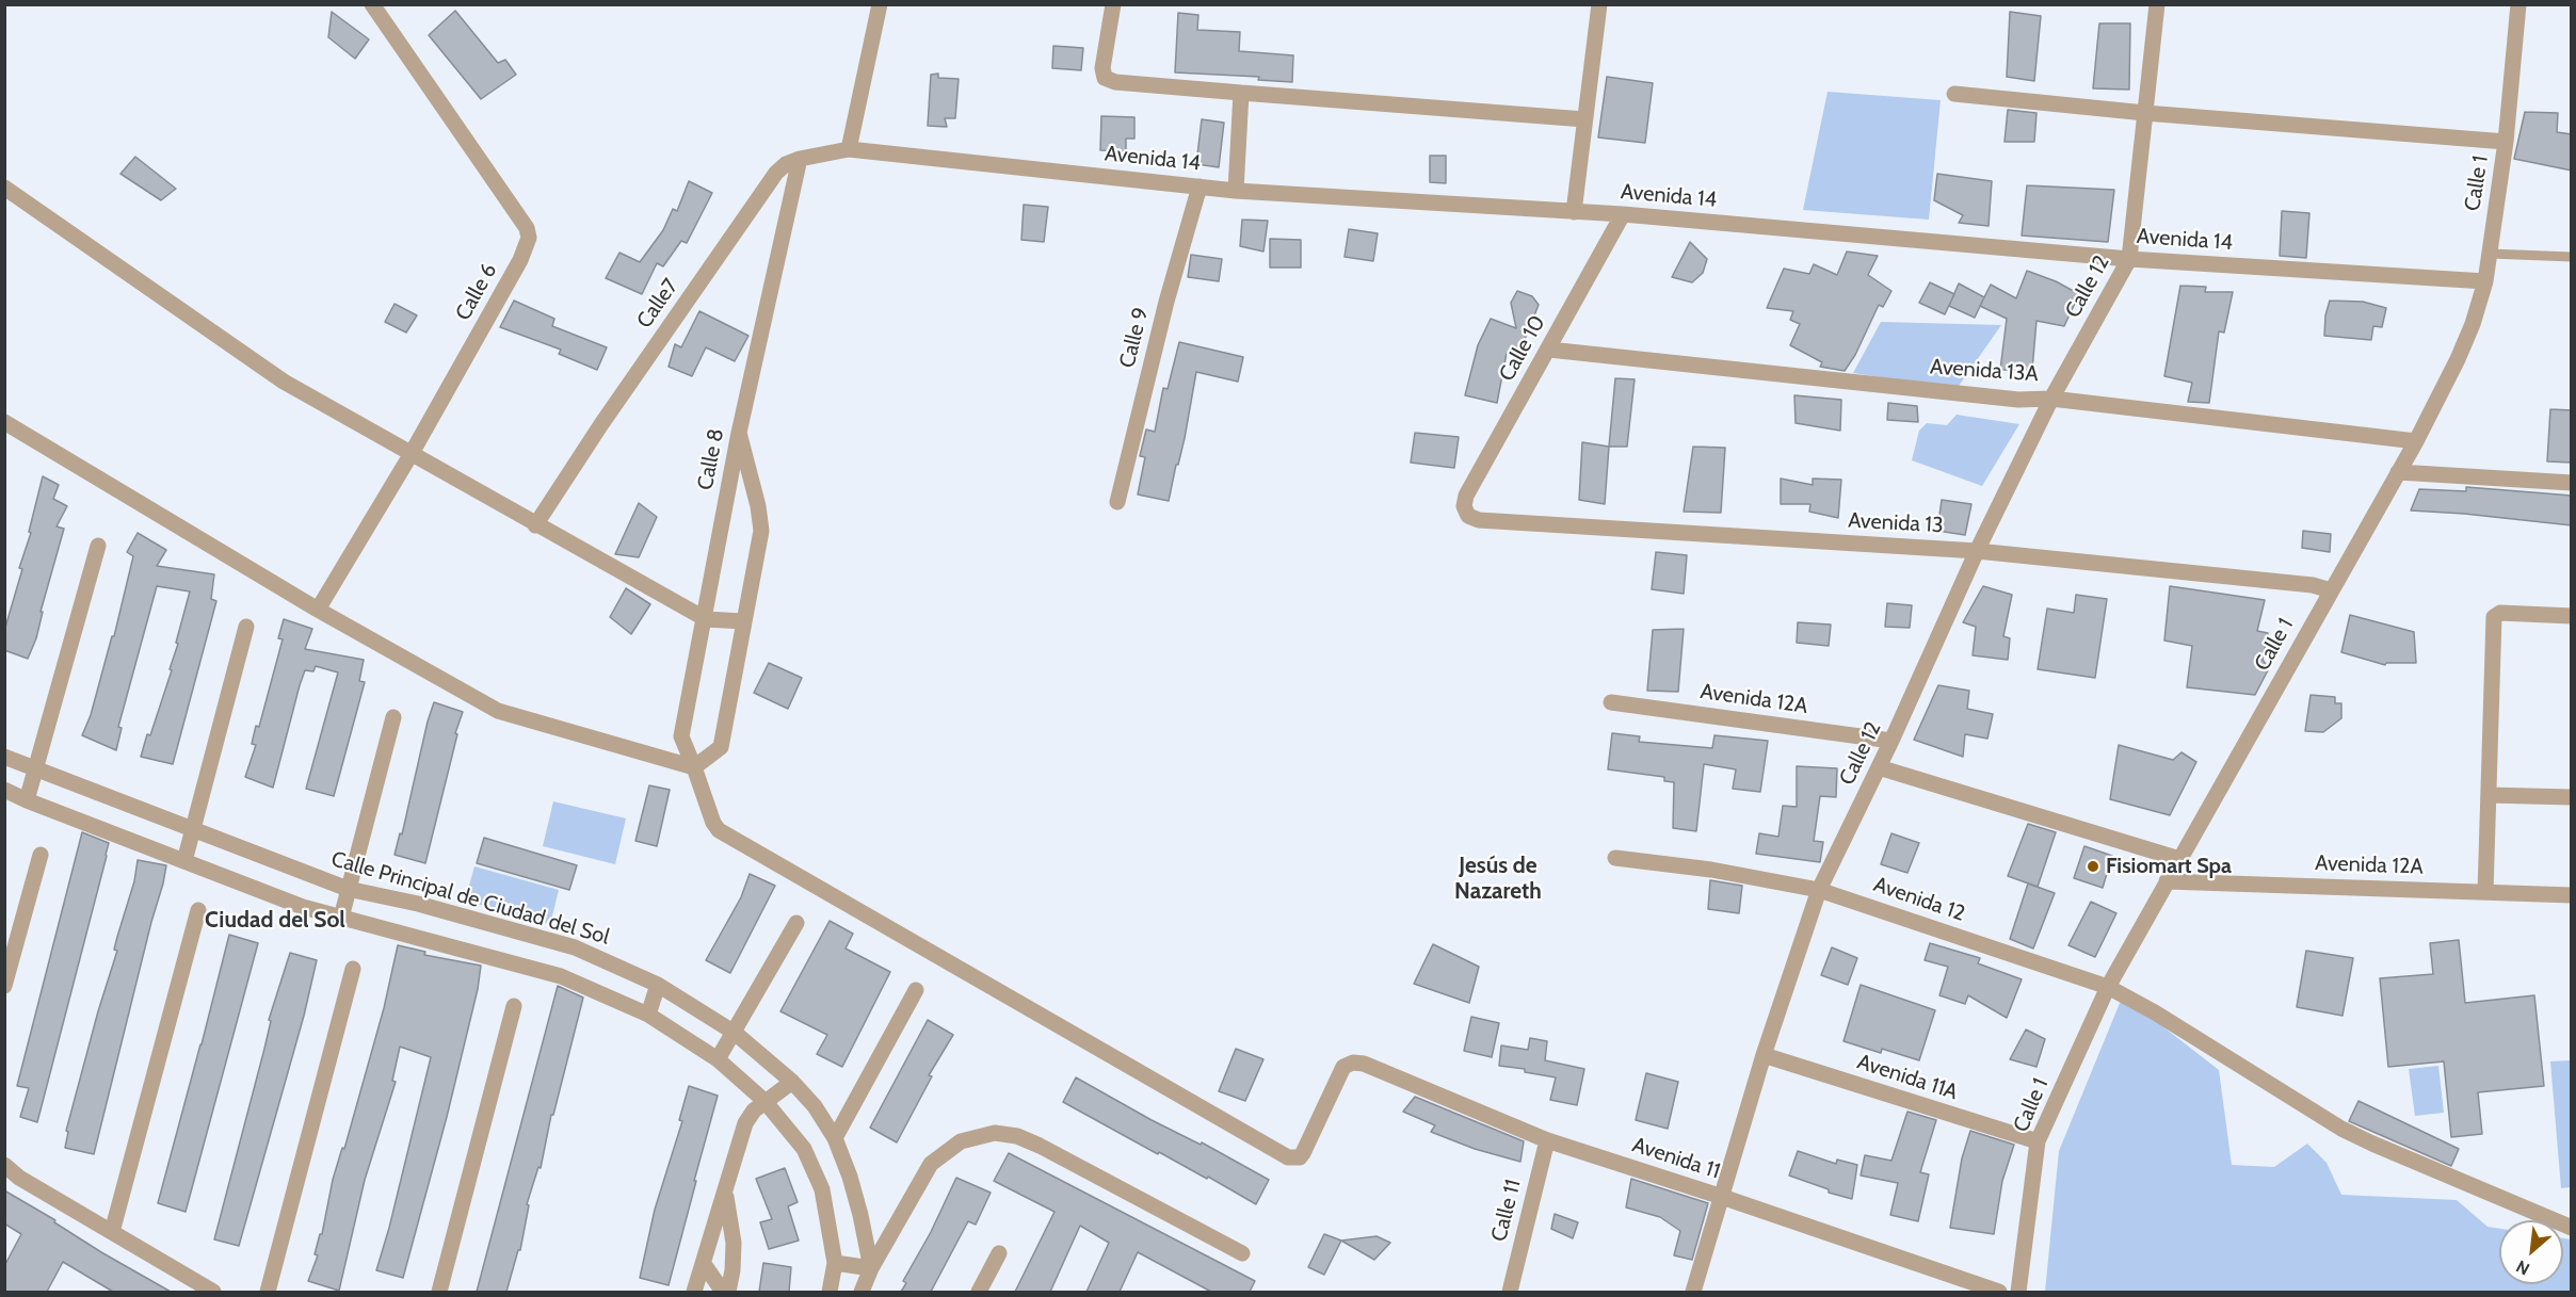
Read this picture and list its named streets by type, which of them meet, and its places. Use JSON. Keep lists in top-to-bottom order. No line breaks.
{"streets":{"street":["Avenida 14","Calle 1","Calle 12","Calle 6","Calle7","Calle 9","Calle 10","Avenida 13A","Calle 8","Avenida 13","Avenida 12A","Calle Principal de Ciudad del Sol","Avenida 12","Avenida 11A","Avenida 11","Calle 11"]},"crossings":[["Avenida 14","Calle 1"],["Avenida 14","Calle 12"],["Avenida 14","Calle7"],["Avenida 14","Calle 9"],["Avenida 14","Calle 10"],["Calle 1","Avenida 13A"],["Calle 1","Avenida 13"],["Calle 1","Avenida 12A"],["Calle 1","Avenida 12"],["Calle 1","Avenida 11A"],["Calle 12","Avenida 13A"],["Calle 12","Avenida 13"],["Calle 12","Avenida 12A"],["Calle 12","Avenida 12"],["Calle 12","Avenida 11A"],["Calle 12","Avenida 11"],["Calle7","Calle 8"],["Calle 10","Avenida 13A"],["Calle 10","Avenida 13"],["Calle 8","Avenida 11"],["Avenida 11","Calle 11"]],"districts":["Jesús de Nazareth","Ciudad del Sol"],"places":["Fisiomart Spa"],"north":"bottom left"}
